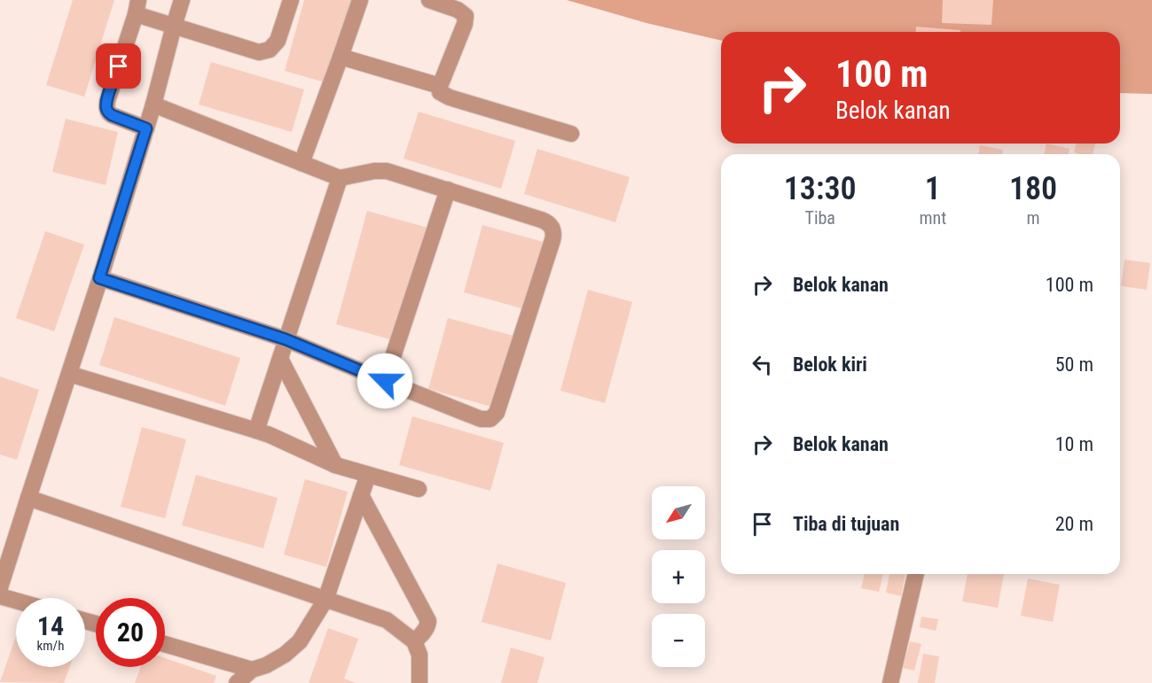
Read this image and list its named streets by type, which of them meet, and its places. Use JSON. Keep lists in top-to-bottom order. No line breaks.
{"north":"bottom left","page":{"turn":["100 m","Belok kanan"],"eta":["13:30","Tiba","1","mnt","180","m"],"list":[{"name":"Belok kanan","value":"100 m"},{"name":"Belok kiri","value":"50 m"},{"name":"Belok kanan","value":"10 m"},{"name":"Tiba di tujuan","value":"20 m"}],"map_buttons":["+","−"],"speed":"14 km/h","limit":"20"}}
